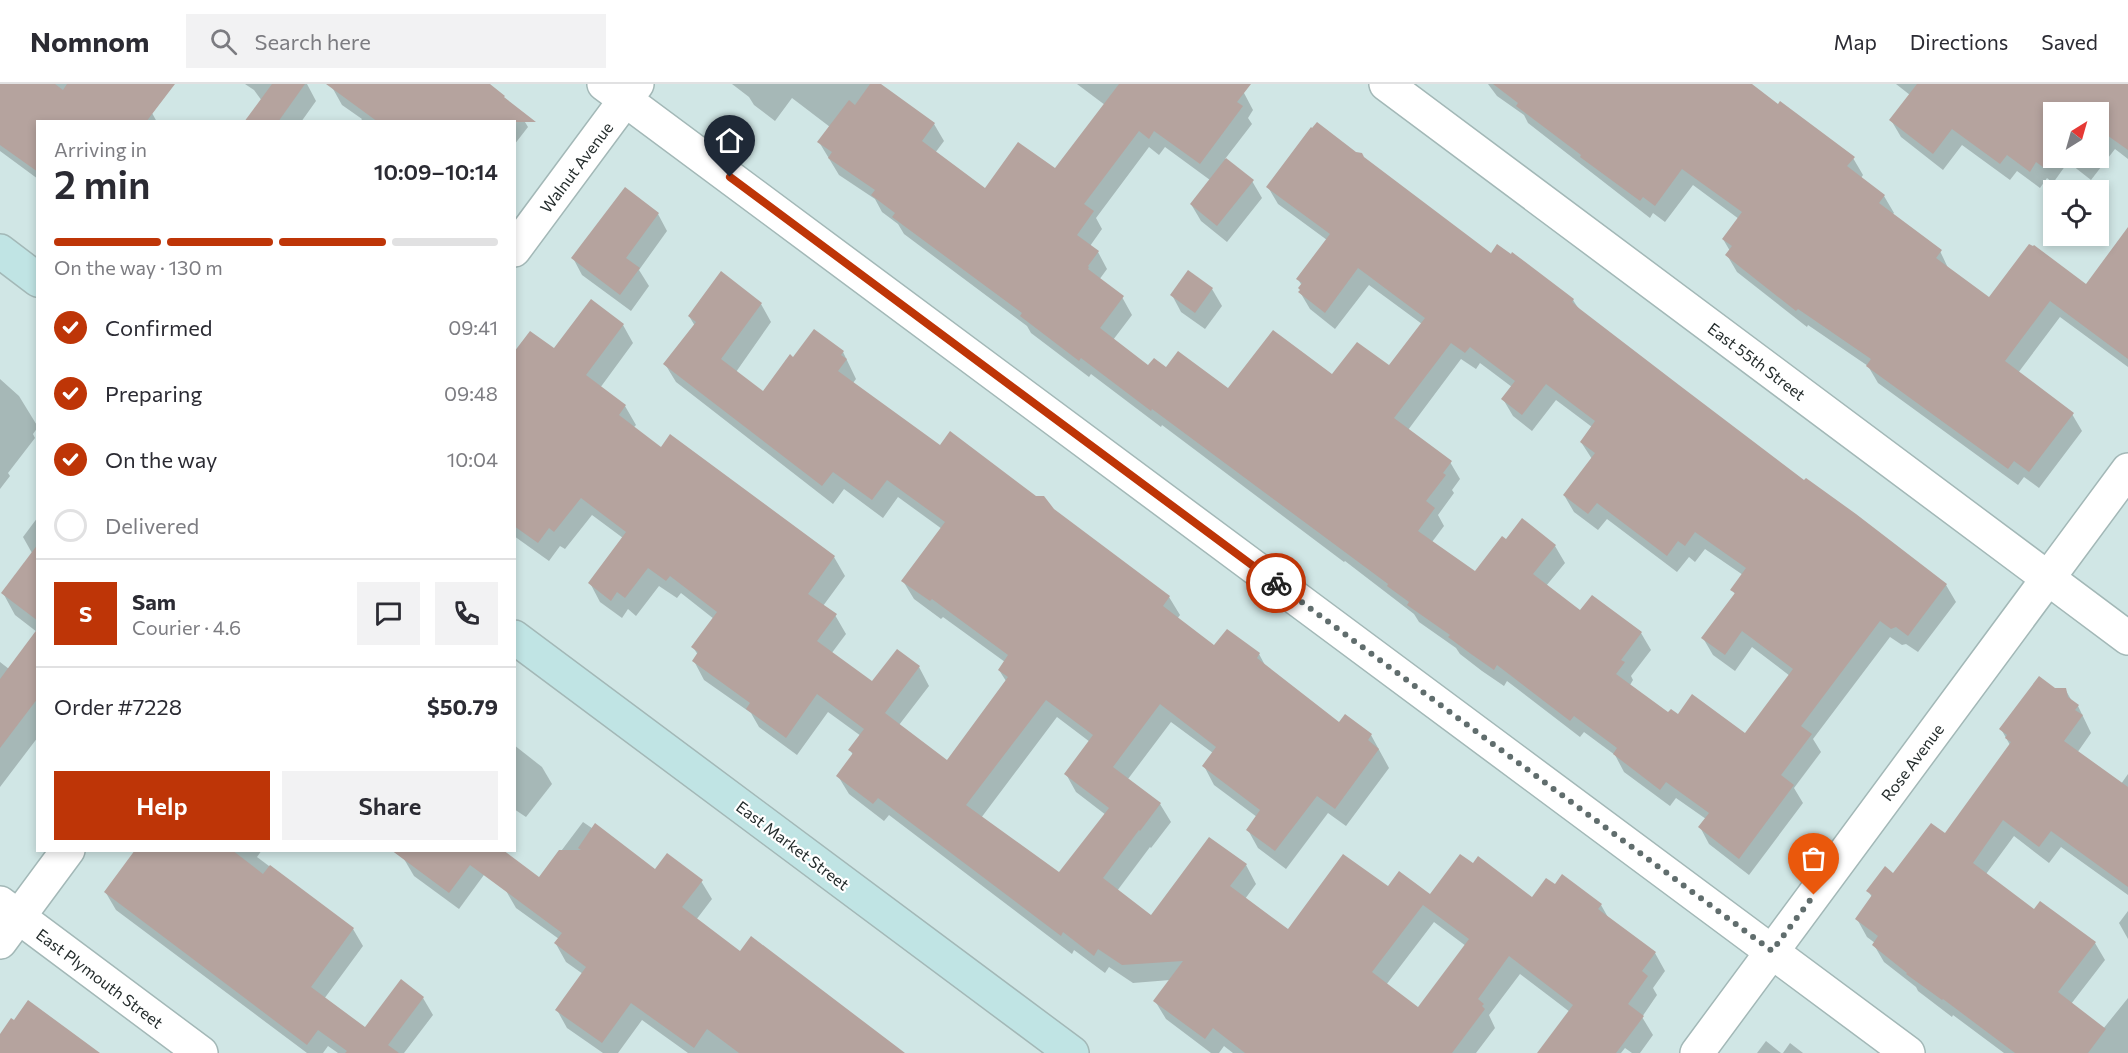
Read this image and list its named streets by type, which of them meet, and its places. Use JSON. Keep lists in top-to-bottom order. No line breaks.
{"streets":{"street":["Walnut Avenue","East 55th Street","Rose Avenue","East Market Street","East Plymouth Street"]},"crossings":[["East 55th Street","Rose Avenue"]],"north":"top right","page":{"header":"Nomnom","search":"Search here","nav":["Map","Directions","Saved"],"heading":["2 min","Arriving in","10:09–10:14"],"panel":["Sam","Courier · 4.6","Order #7228","$50.79"],"bar":"On the way · 130 m","list":[["Confirmed","09:41"],["Preparing","09:48"],["On the way","10:04"],"Delivered"],"round":"S","buttons":["Help","Share"]}}
